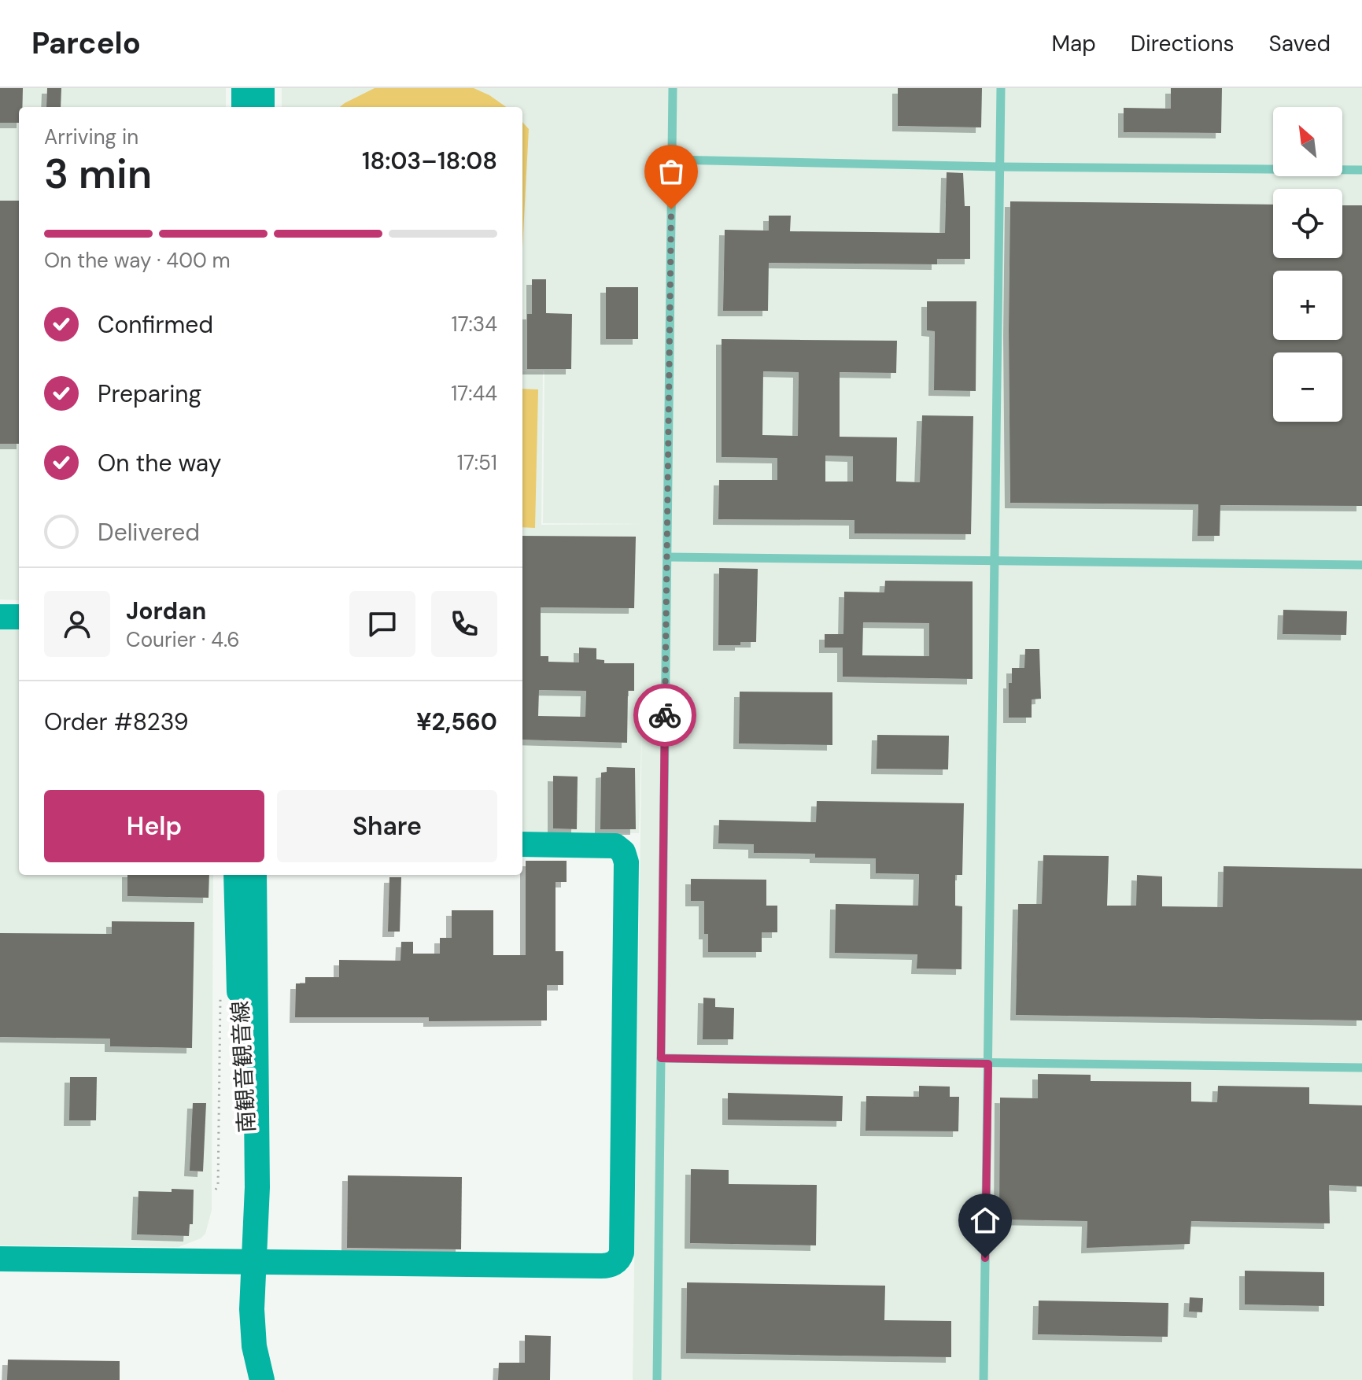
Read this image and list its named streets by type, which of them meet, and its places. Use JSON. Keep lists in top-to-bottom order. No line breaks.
{"streets":{"street":["南観音観音線"]},"north":"top left","page":{"header":"Parcelo","nav":["Map","Directions","Saved"],"map_buttons":["+","−"],"heading":["3 min","Arriving in","18:03–18:08"],"panel":["Jordan","Courier · 4.6","Order #8239","¥2,560"],"bar":"On the way · 400 m","list":[["Confirmed","17:34"],["Preparing","17:44"],["On the way","17:51"],"Delivered"],"buttons":["Help","Share"]}}
